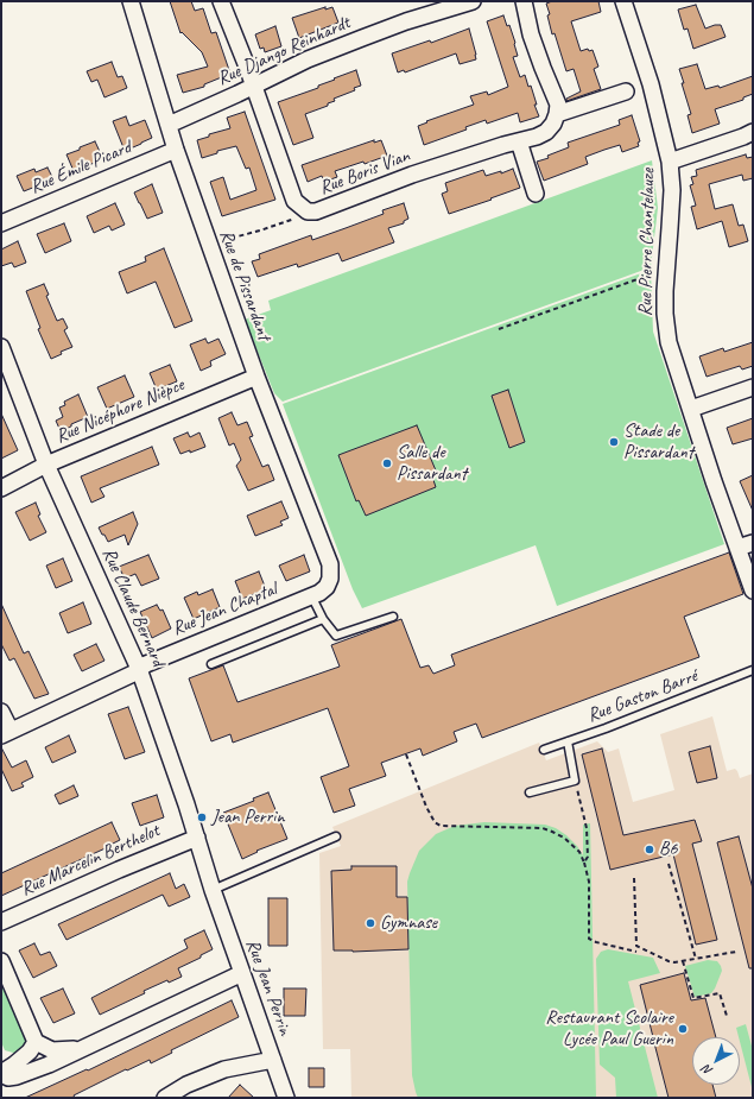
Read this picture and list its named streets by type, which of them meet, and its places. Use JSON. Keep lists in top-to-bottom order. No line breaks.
{"streets":{"street":["Rue Django Reinhardt","Rue Émile Picard","Rue Boris Vian","Rue Pierre Chantelauze","Rue de Pissardant","Rue Nicéphore Nièpce","Rue Claude Bernard","Rue Jean Chaptal","Rue Marcelin Berthelot","Rue Jean Perrin"],"lane":["Rue Gaston Barré"]},"crossings":[["Rue Django Reinhardt","Rue Boris Vian"],["Rue Django Reinhardt","Rue de Pissardant"],["Rue Émile Picard","Rue de Pissardant"],["Rue de Pissardant","Rue Nicéphore Nièpce"],["Rue de Pissardant","Rue Jean Chaptal"],["Rue Nicéphore Nièpce","Rue Claude Bernard"],["Rue Claude Bernard","Rue Jean Chaptal"],["Rue Claude Bernard","Rue Marcelin Berthelot"],["Rue Claude Bernard","Rue Jean Perrin"]],"places":["Stade de Pissardant","Salle de Pissardant","Jean Perrin","B6","Gymnase","Restaurant Scolaire Lycée Paul Guerin"],"north":"bottom left"}
